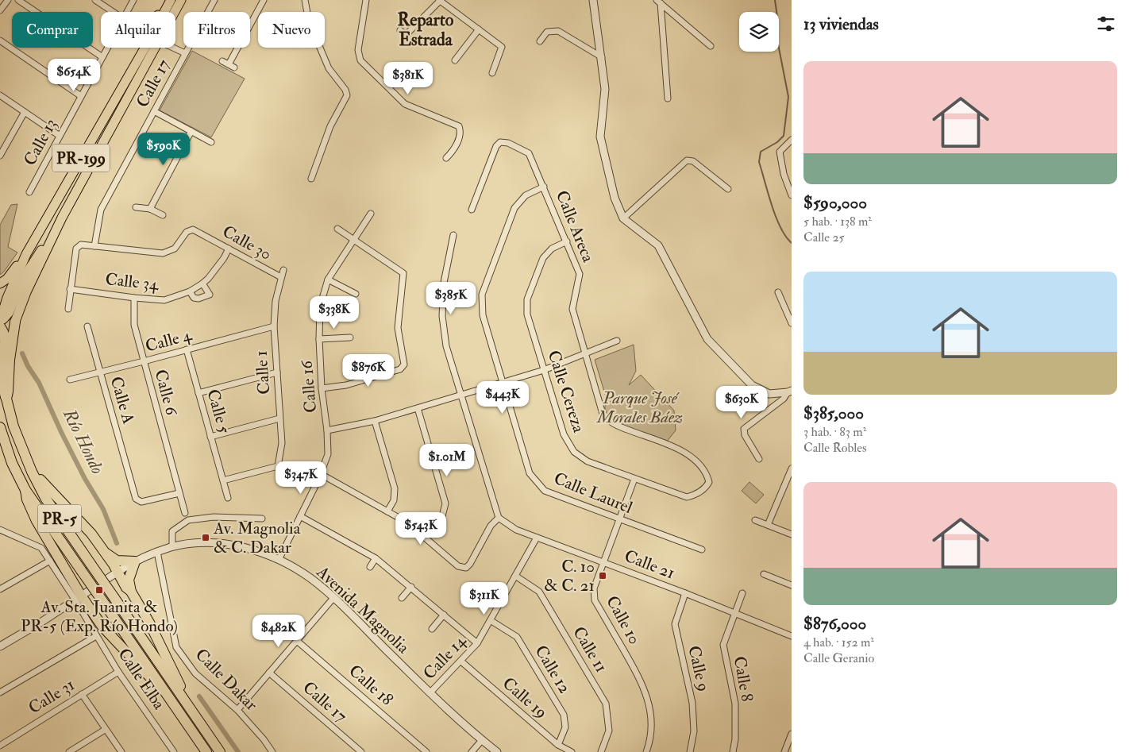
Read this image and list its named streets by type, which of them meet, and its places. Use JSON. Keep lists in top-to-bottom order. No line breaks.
{"streets":{"highway":["PR-199","PR-5"],"street":["Calle 17","Calle 13","Calle Areca","Calle 30","Calle 34","Calle 4","Calle 1","Calle 16","Calle Cereza","Calle 6","Calle A","Calle 5","Calle Laurel","Calle 21","Avenida Magnolia","Calle 10","Calle 11","Calle 14","Calle 9","Calle 12","Calle Elba","Calle 8","Calle Dakar","Calle 18","Calle 31","Calle 19"]},"crossings":[["Calle 17","Calle 30"],["PR-199","PR-5"],["Calle Areca","Calle Cereza"],["Calle Areca","Calle Laurel"],["Calle 30","Calle 34"],["Calle 30","Calle 1"],["Calle 34","Calle 6"],["Calle 4","Calle 1"],["Calle 4","Calle 6"],["Calle 4","Calle A"],["Calle 4","Calle 5"],["Calle 16","Avenida Magnolia"],["Calle Cereza","Calle 10"],["Calle 6","Calle A"],["Calle Laurel","Calle 10"],["Calle 21","Calle 10"],["Calle 21","Calle 14"],["Calle 21","Calle 9"],["Calle 21","Calle 8"],["Avenida Magnolia","Calle 14"],["Avenida Magnolia","Calle Elba"],["Avenida Magnolia","Calle Dakar"],["Calle 11","Calle 14"],["Calle 14","Calle 12"],["Calle 14","Calle 19"],["Calle 12","Calle 19"],["Calle Elba","Calle 31"]],"districts":["Reparto Estrada"],"water":["Río Hondo"],"parks":["Parque José Morales Báez"],"places":{"transit":["Av. Magnolia & C. Dakar","C. 10 & C. 21","Av. Sta. Juanita & PR-5 (Exp. Río Hondo)"]},"page":{"heading":"13 viviendas","chip":["Comprar","Alquilar","Filtros","Nuevo"],"list":[{"name":"$590,000","note":"5 hab. · 138 m² · Calle 25"},{"name":"$385,000","note":"3 hab. · 83 m² · Calle Robles"},{"name":"$876,000","note":"4 hab. · 152 m² · Calle Geranio"}],"price":["$654K","$381K","$590K","$385K","$338K","$876K","$443K","$630K","$1.01M","$347K","$543K","$311K","$482K"]}}
